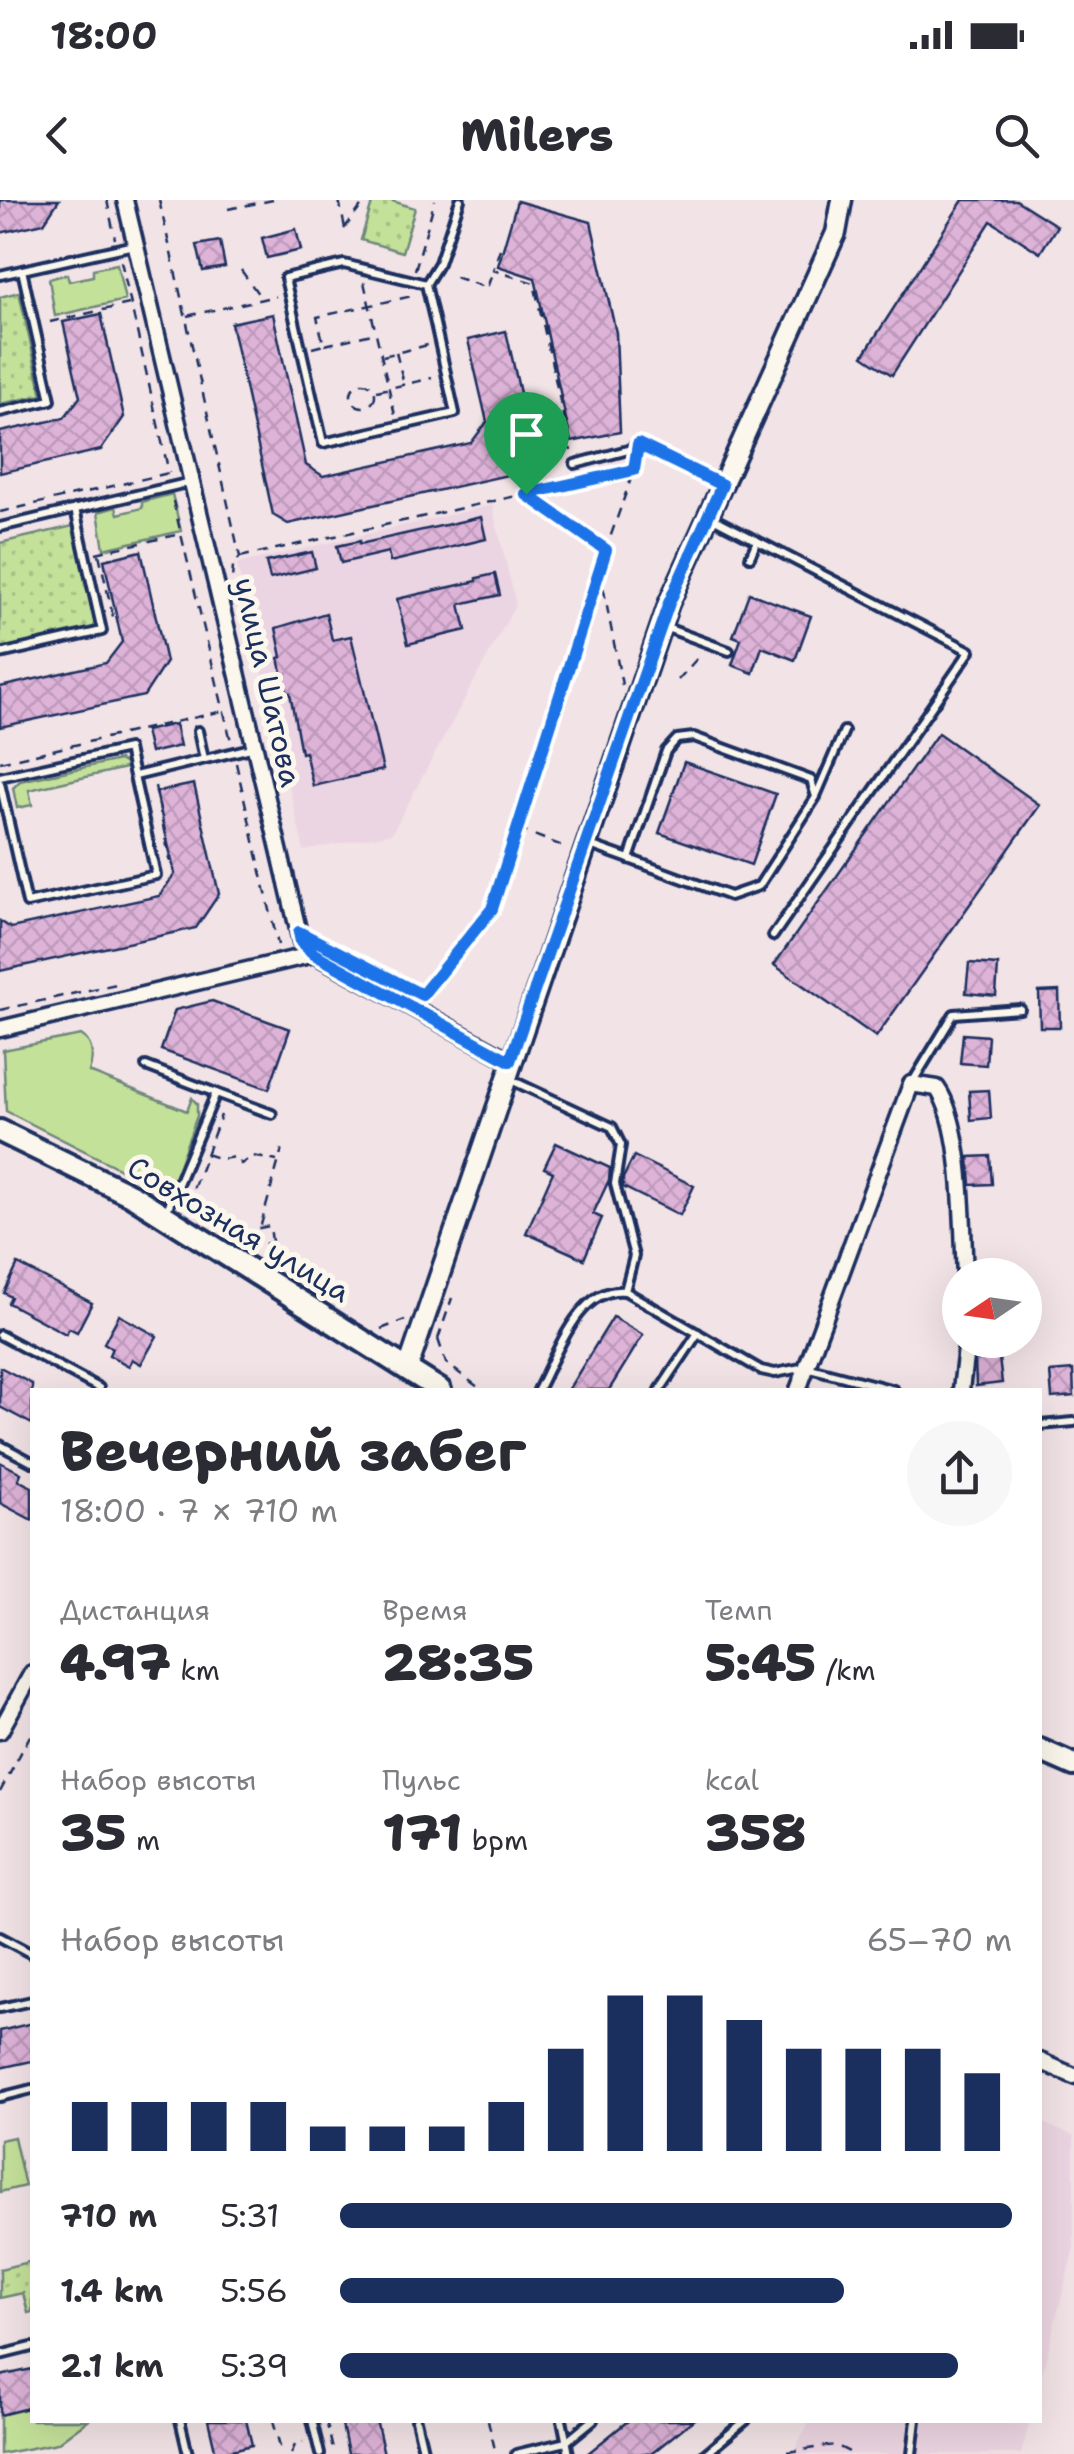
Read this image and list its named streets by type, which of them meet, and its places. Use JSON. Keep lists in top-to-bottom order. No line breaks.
{"streets":{"main road":["Совхозная улица"],"street":["улица Шатова"]},"north":"left","page":{"status":"18:00","header":"Milers","heading":["Вечерний забег","18:00 · 7 × 710 m"],"stats":[["Дистанция","4.97 km"],["Время","28:35"],["Темп","5:45 /km"],["Набор высоты","35 m"],["Пульс","171 bpm"],["kcal","358"]],"chart":["Набор высоты","65–70 m"],"list":[{"name":"710 m","note":"5:31"},{"name":"1.4 km","note":"5:56"},{"name":"2.1 km","note":"5:39"}]}}
